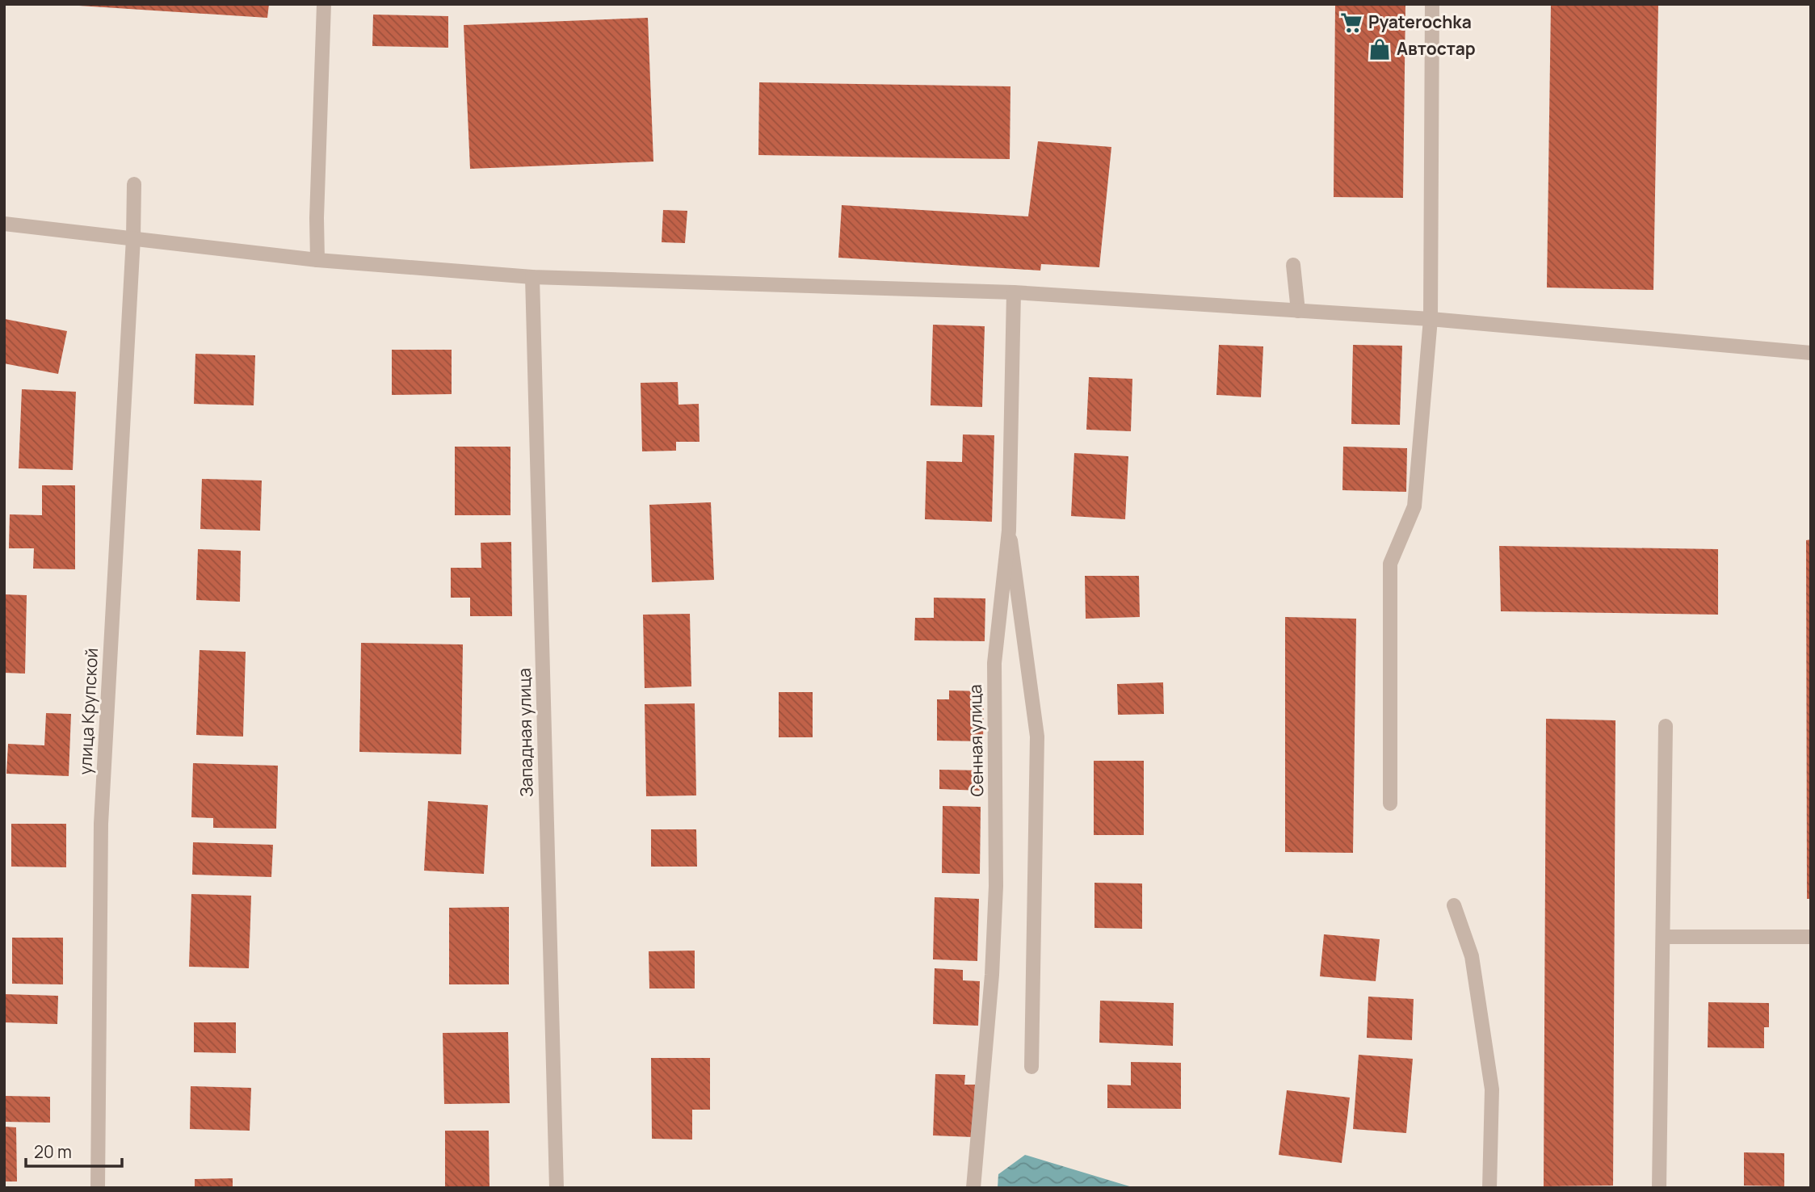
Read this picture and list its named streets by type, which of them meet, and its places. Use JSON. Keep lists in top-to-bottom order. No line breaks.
{"streets":{"street":["улица Крупской","Западная улица","Сенная улица"]},"places":{"supermarket":["Pyaterochka"],"shop":["Автостар"]},"scale_bar":"20 m"}
